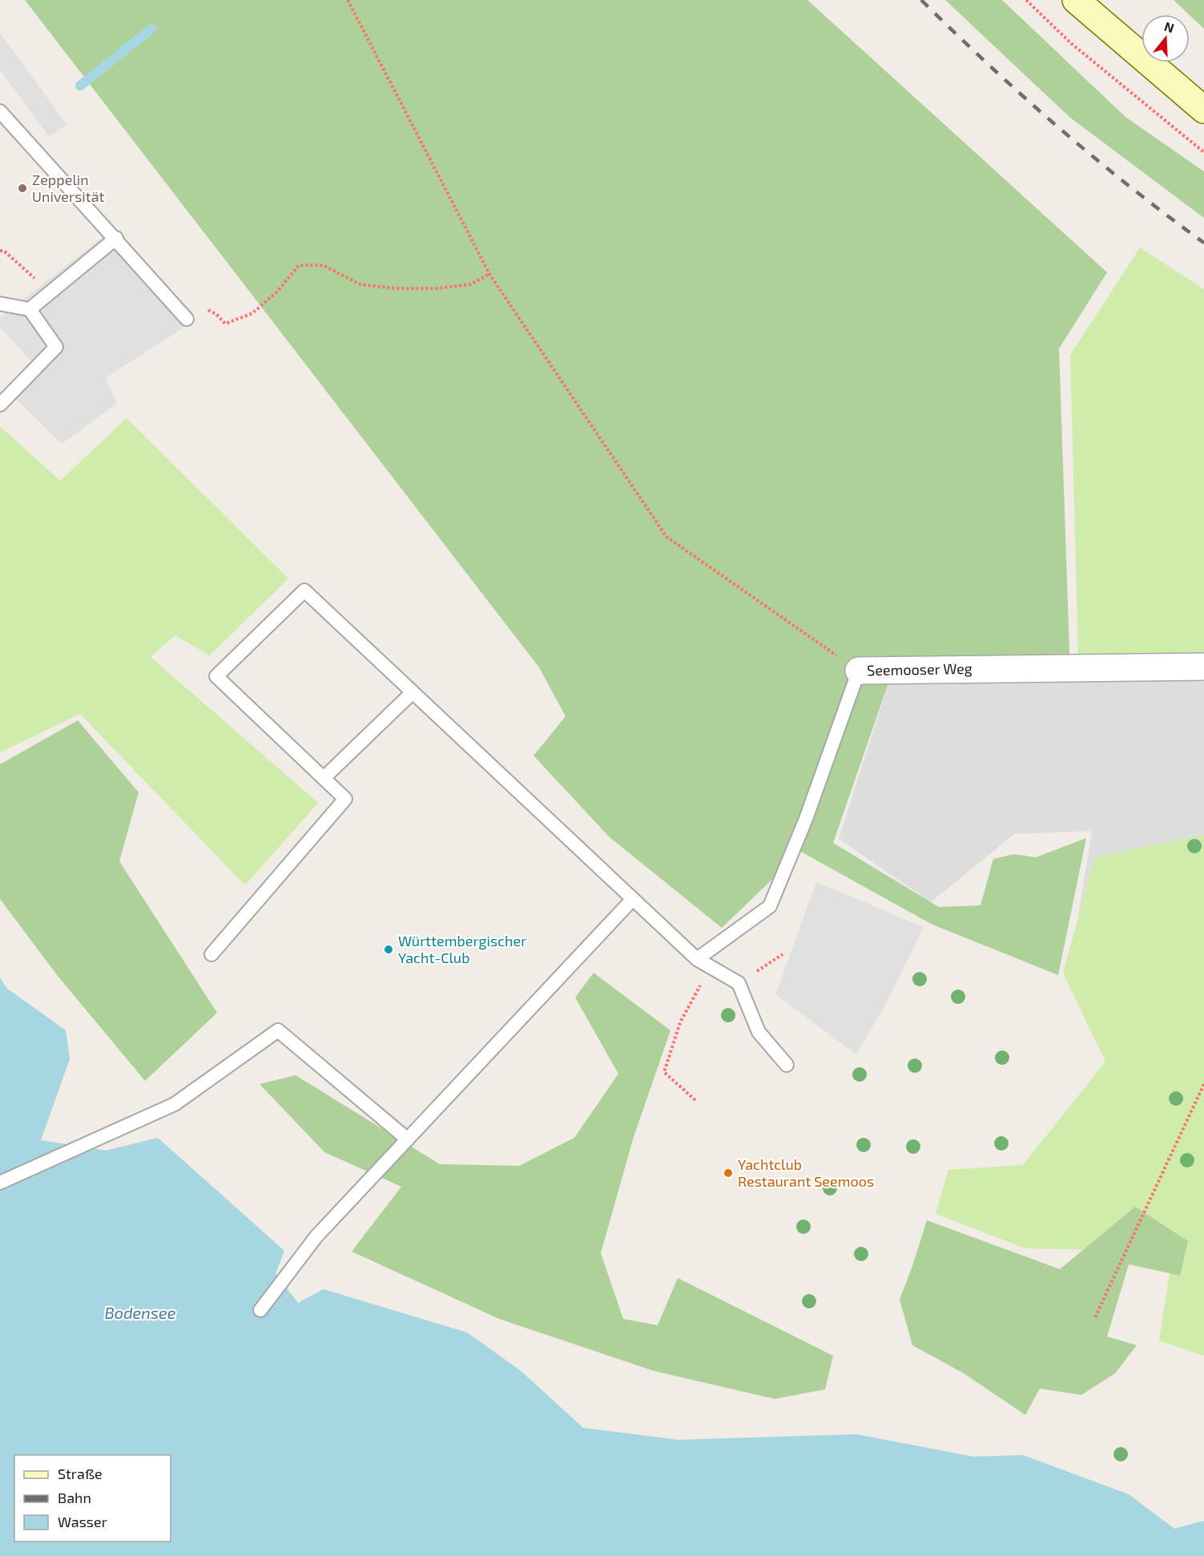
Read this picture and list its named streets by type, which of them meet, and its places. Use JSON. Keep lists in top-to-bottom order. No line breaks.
{"streets":{"street":["Seemooser Weg"]},"water":["Bodensee"],"places":["Zeppelin Universität","Württembergischer Yacht-Club","Yachtclub Restaurant Seemoos"],"legend":["Straße","Bahn","Wasser"],"north":"top"}
